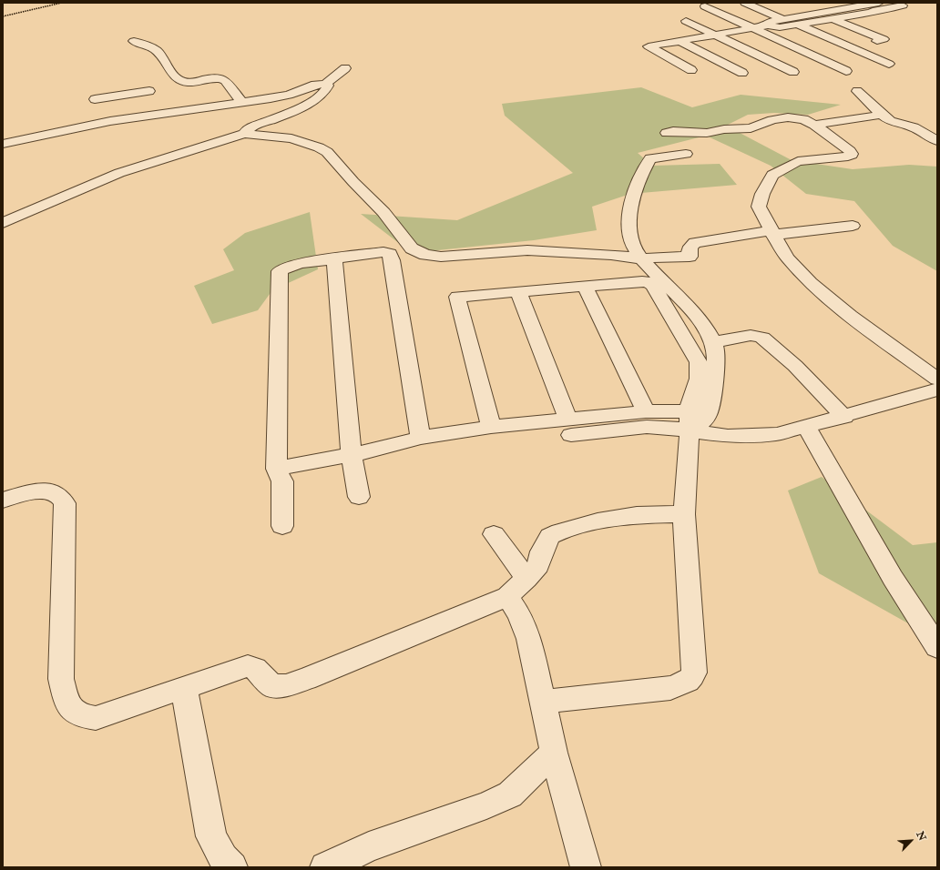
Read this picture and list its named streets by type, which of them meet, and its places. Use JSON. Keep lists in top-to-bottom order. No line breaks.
{"north":"top right"}
